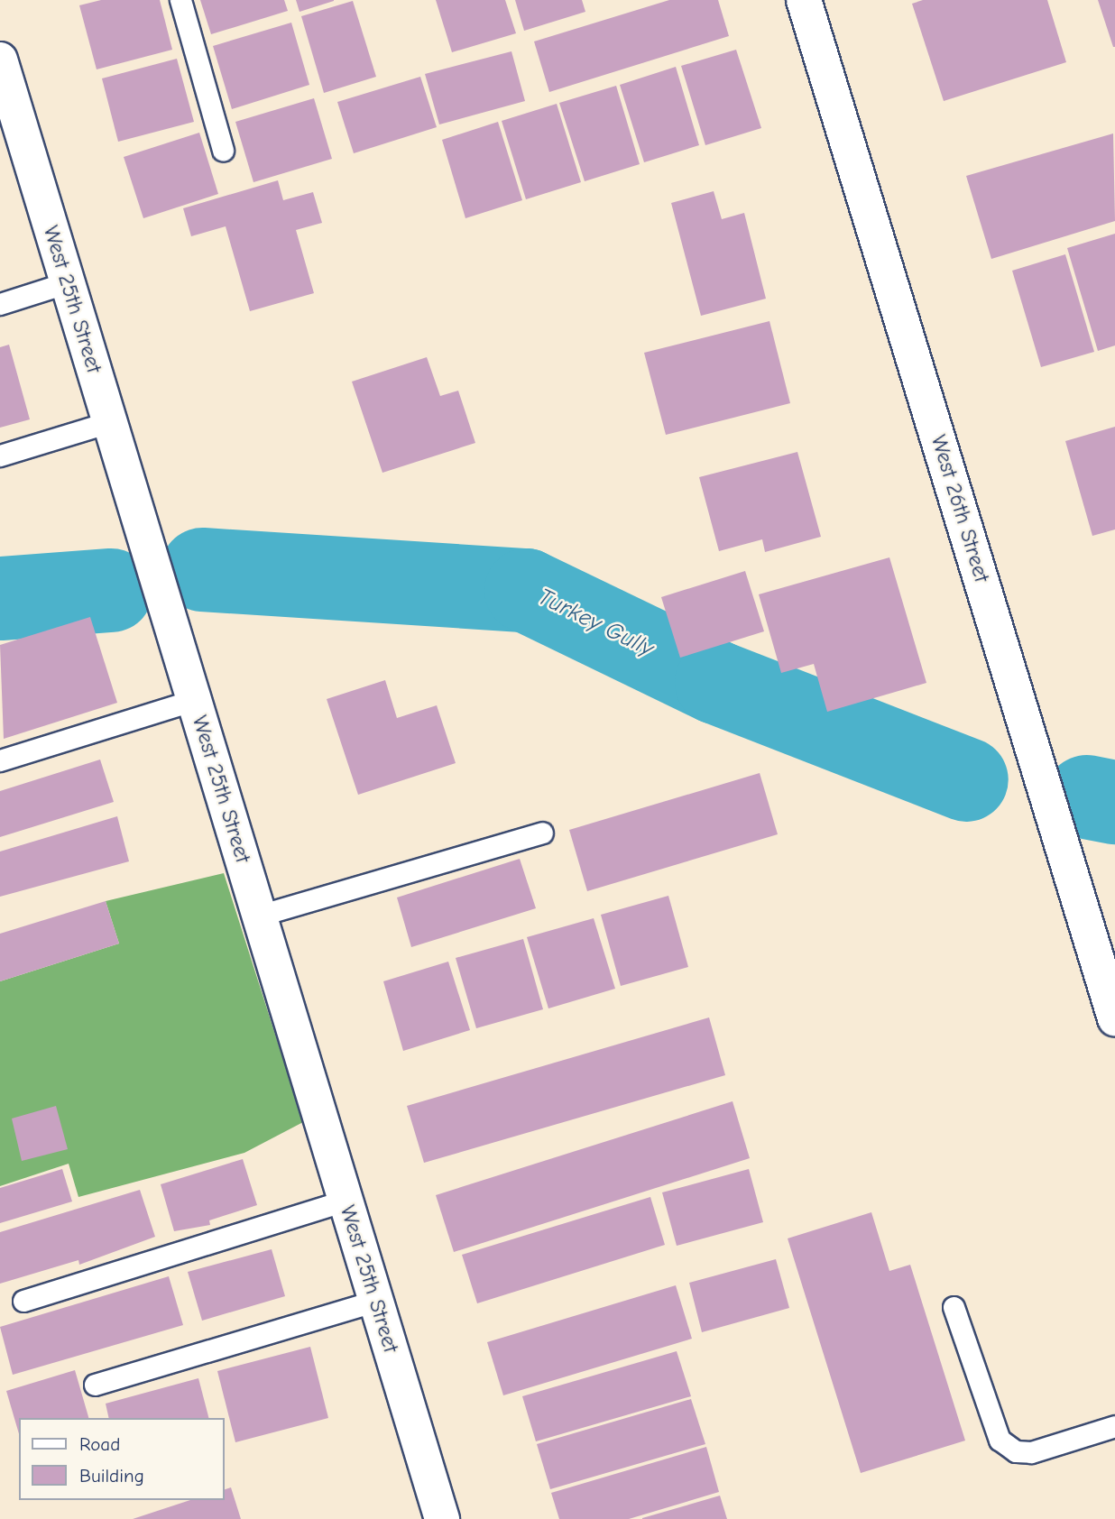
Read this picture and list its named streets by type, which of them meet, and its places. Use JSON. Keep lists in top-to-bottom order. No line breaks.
{"streets":{"street":["West 25th Street","West 26th Street"]},"water":["Turkey Gully"],"legend":["Road","Building"]}
